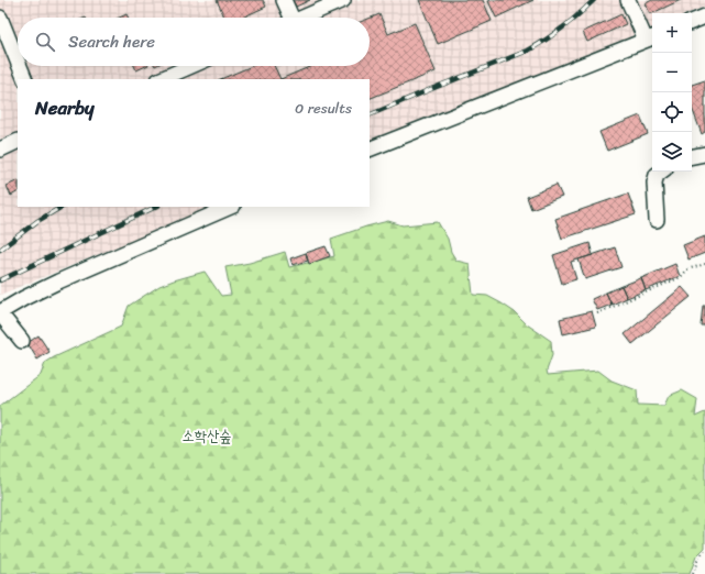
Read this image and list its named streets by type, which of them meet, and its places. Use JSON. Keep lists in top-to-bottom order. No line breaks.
{"parks":["소학산숲"],"page":{"map_buttons":["+","−"],"search":"Search here","heading":["Nearby","0 results"]}}
